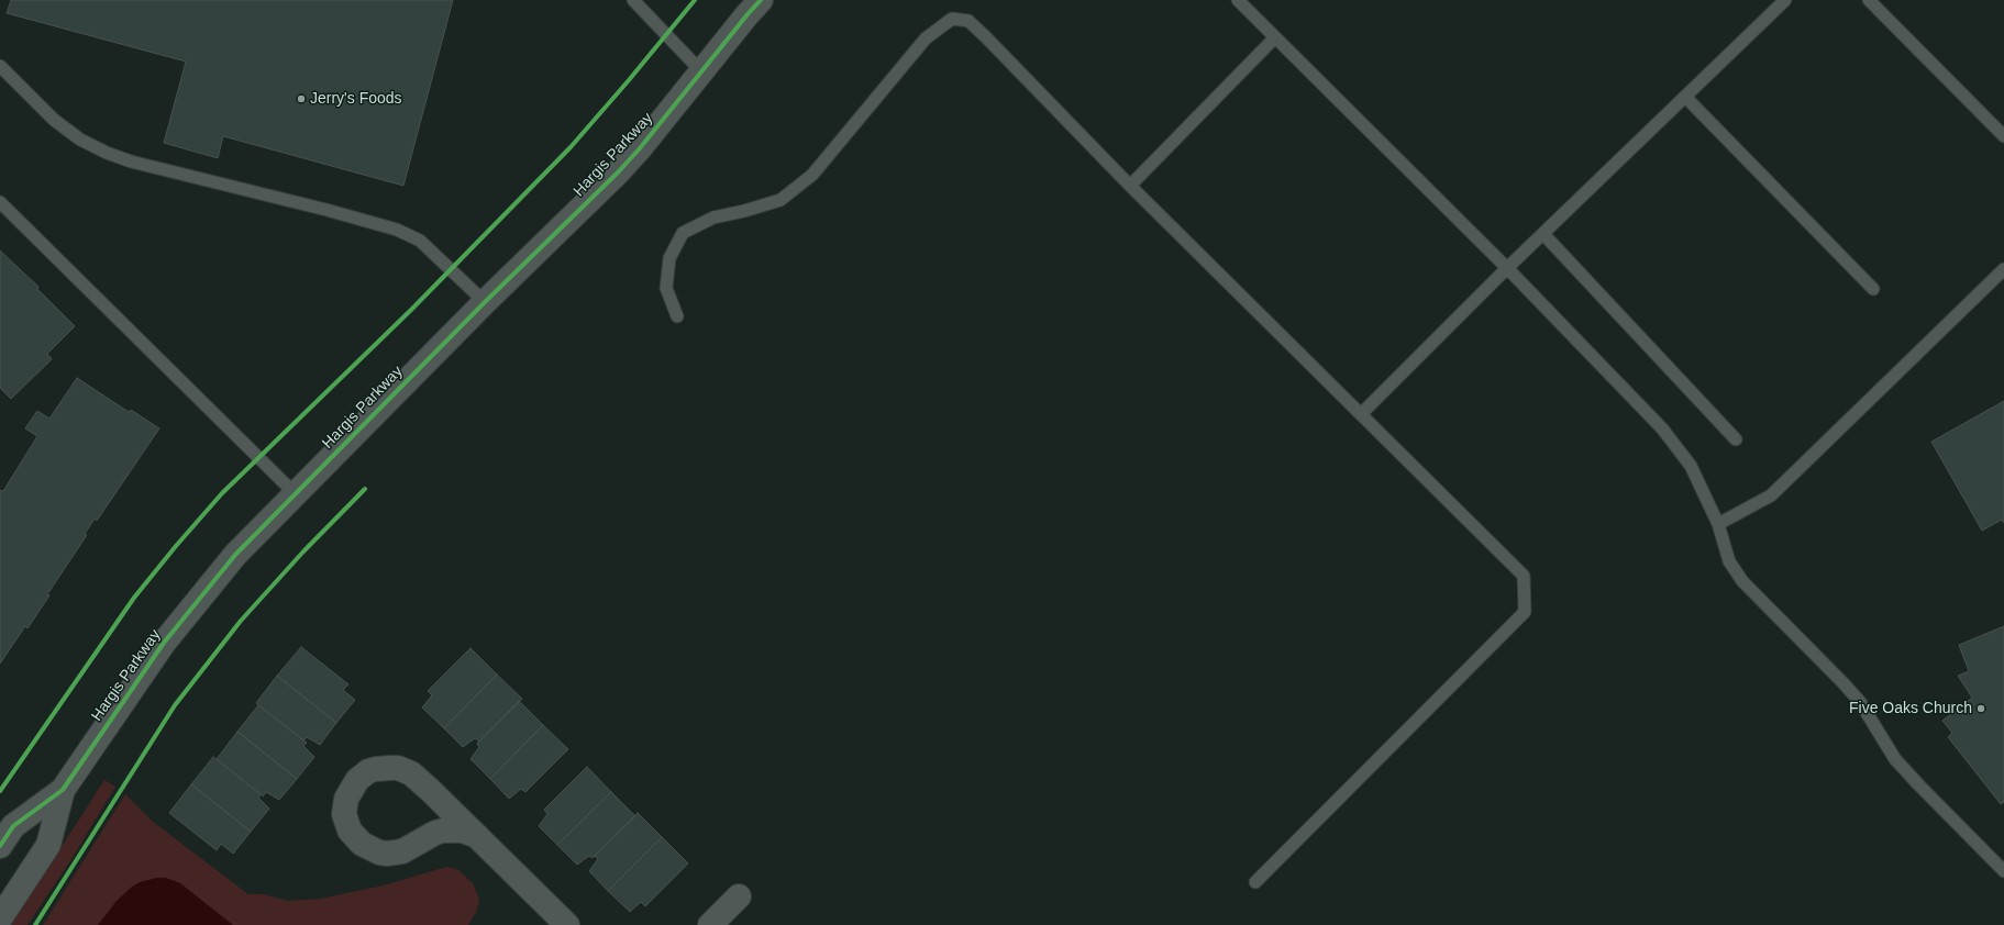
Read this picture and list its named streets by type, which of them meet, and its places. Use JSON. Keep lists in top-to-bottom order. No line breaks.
{"streets":{"street":["Hargis Parkway"]},"places":["Jerry's Foods","Five Oaks Church"]}
